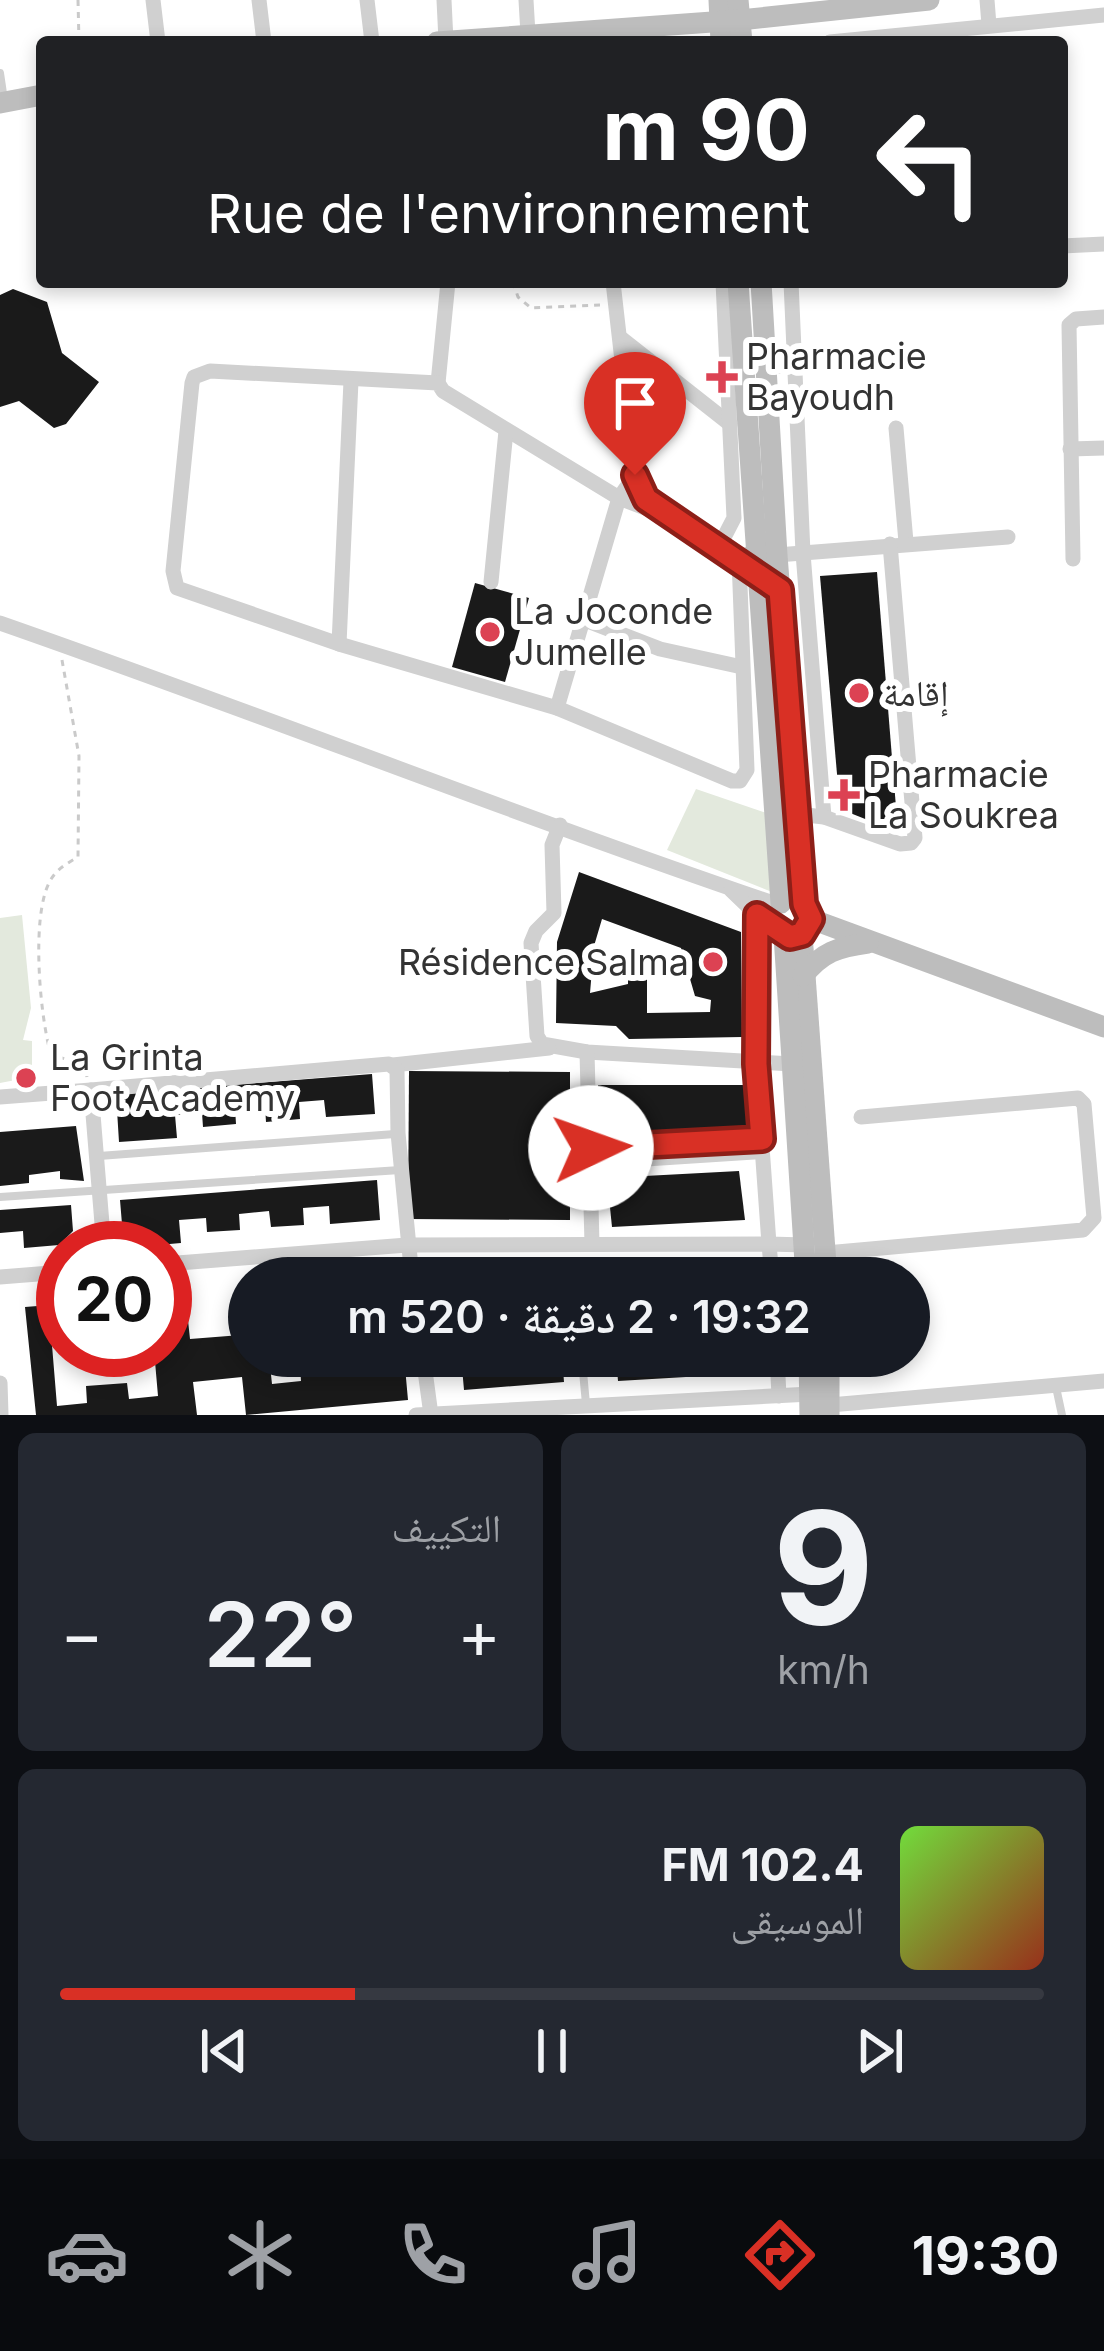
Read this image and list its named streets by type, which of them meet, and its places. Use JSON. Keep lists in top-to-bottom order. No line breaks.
{"places":{"health":["Pharmacie Bayoudh","Pharmacie La Soukrea"],"other":["La Joconde Jumelle","إقامة","Résidence Salma","La Grinta Foot Academy"]},"page":{"turn":["90 m","Rue de l'environnement"],"limit":"20","trip":"19:32 · 2 دقيقة · 520 m","tile":[["9","km/h"],"التكييف"],"heat":["−","22°","+"],"song":["102.4 FM","الموسيقى"],"tabs":"19:30"}}
